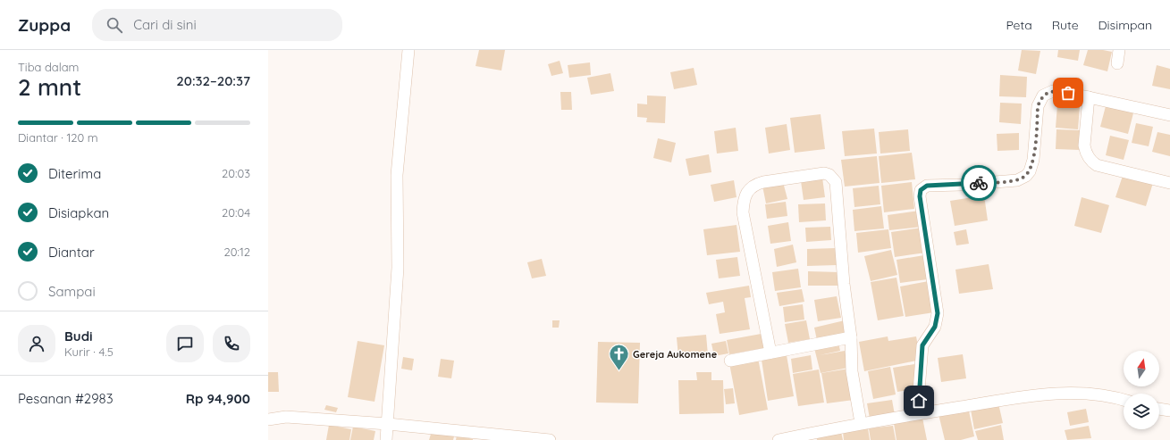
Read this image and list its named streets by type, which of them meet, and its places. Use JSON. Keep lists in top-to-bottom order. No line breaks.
{"places":{"church":["Gereja Aukomene"]},"north":"top","page":{"header":"Zuppa","search":"Cari di sini","nav":["Peta","Rute","Disimpan"],"heading":["2 mnt","Tiba dalam","20:32–20:37"],"panel":["Budi","Kurir · 4.5","Pesanan #2983","Rp 94,900"],"bar":"Diantar · 120 m","list":[["Diterima","20:03"],["Disiapkan","20:04"],["Diantar","20:12"],"Sampai"]}}
